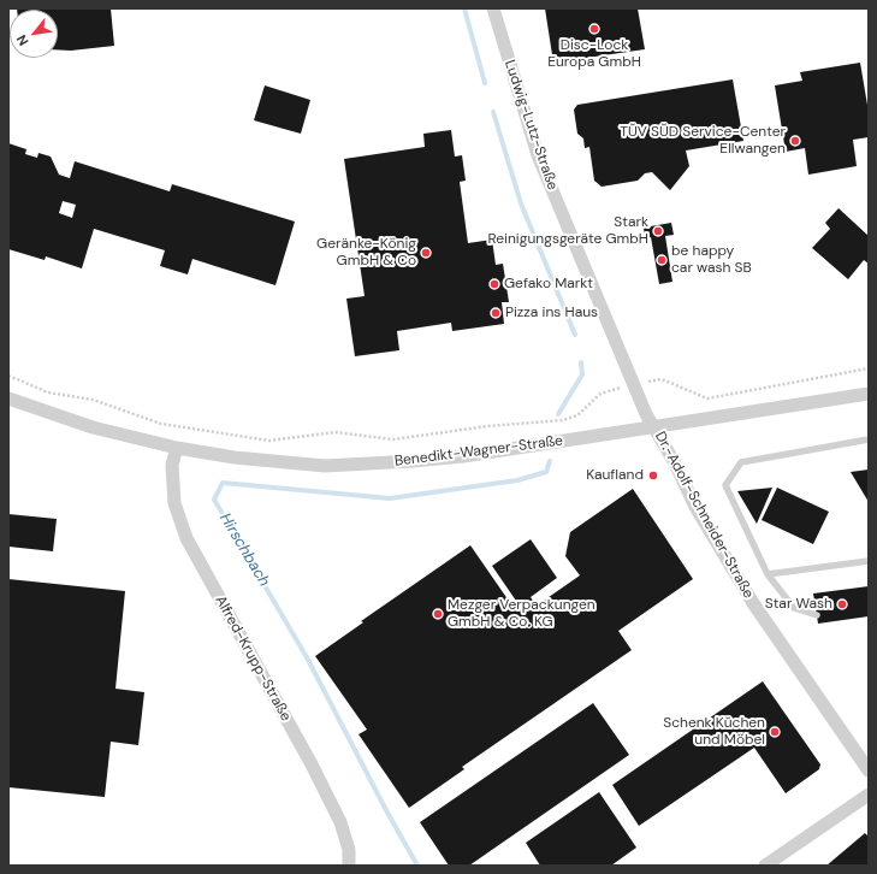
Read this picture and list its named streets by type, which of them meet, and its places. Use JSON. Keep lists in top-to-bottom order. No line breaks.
{"streets":{"street":["Ludwig-Lutz-Straße","Benedikt-Wagner-Straße","Dr.-Adolf-Schneider-Straße","Alfred-Krupp-Straße"]},"crossings":[["Ludwig-Lutz-Straße","Benedikt-Wagner-Straße"],["Ludwig-Lutz-Straße","Dr.-Adolf-Schneider-Straße"],["Benedikt-Wagner-Straße","Dr.-Adolf-Schneider-Straße"],["Benedikt-Wagner-Straße","Alfred-Krupp-Straße"]],"water":["Hirschbach"],"places":["Disc-Lock Europa GmbH","TÜV SÜD Service-Center Ellwangen","Stark Reinigungsgeräte GmbH","Geränke-König GmbH & Co","be happy car wash SB","Gefako Markt","Pizza ins Haus","Kaufland","Star Wash","Mezger Verpackungen GmbH & Co. KG","Schenk Küchen und Möbel"],"north":"bottom left"}
